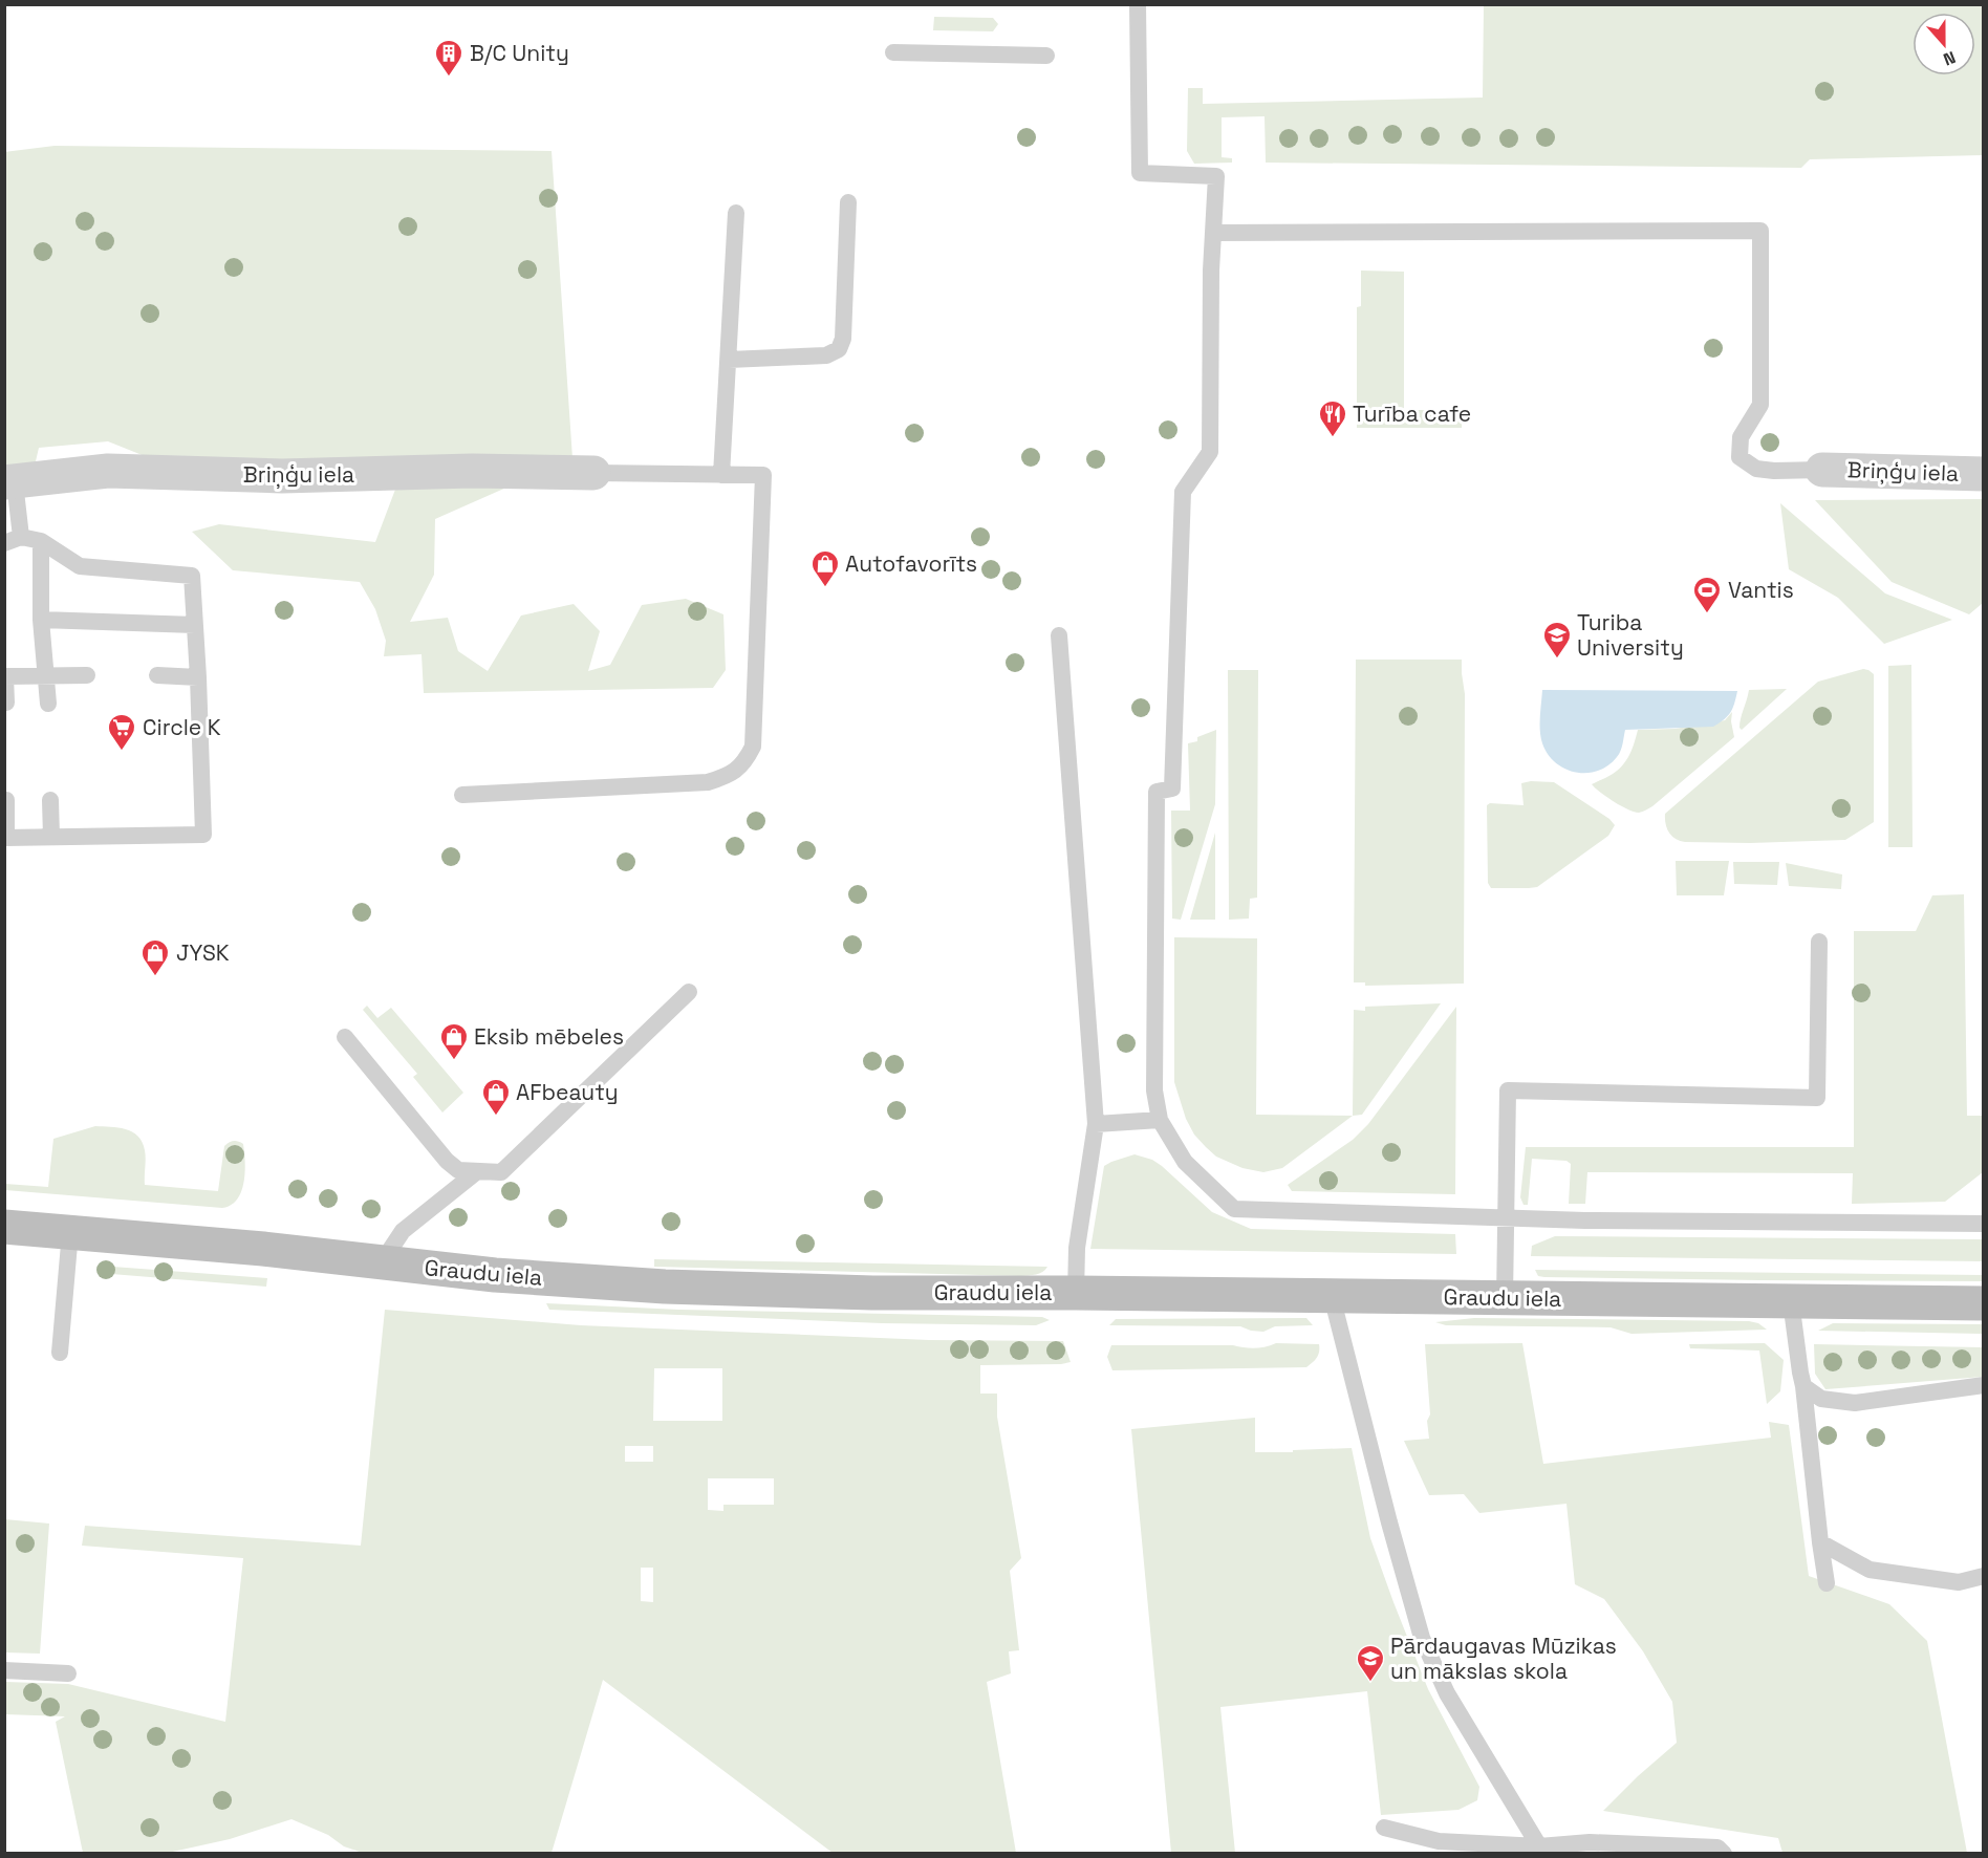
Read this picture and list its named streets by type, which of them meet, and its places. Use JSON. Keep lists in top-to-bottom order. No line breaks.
{"streets":{"main road":["Graudu iela"],"street":["Briņģu iela"]},"places":{"building":["B/C Unity"],"restaurant":["Turība cafe"],"shop":["Autofavorīts","JYSK","Eksib mēbeles","AFbeauty"],"sports":["Vantis"],"school or university":["Turiba University","Pārdaugavas Mūzikas un mākslas skola"],"supermarket":["Circle K"]},"north":"bottom"}
